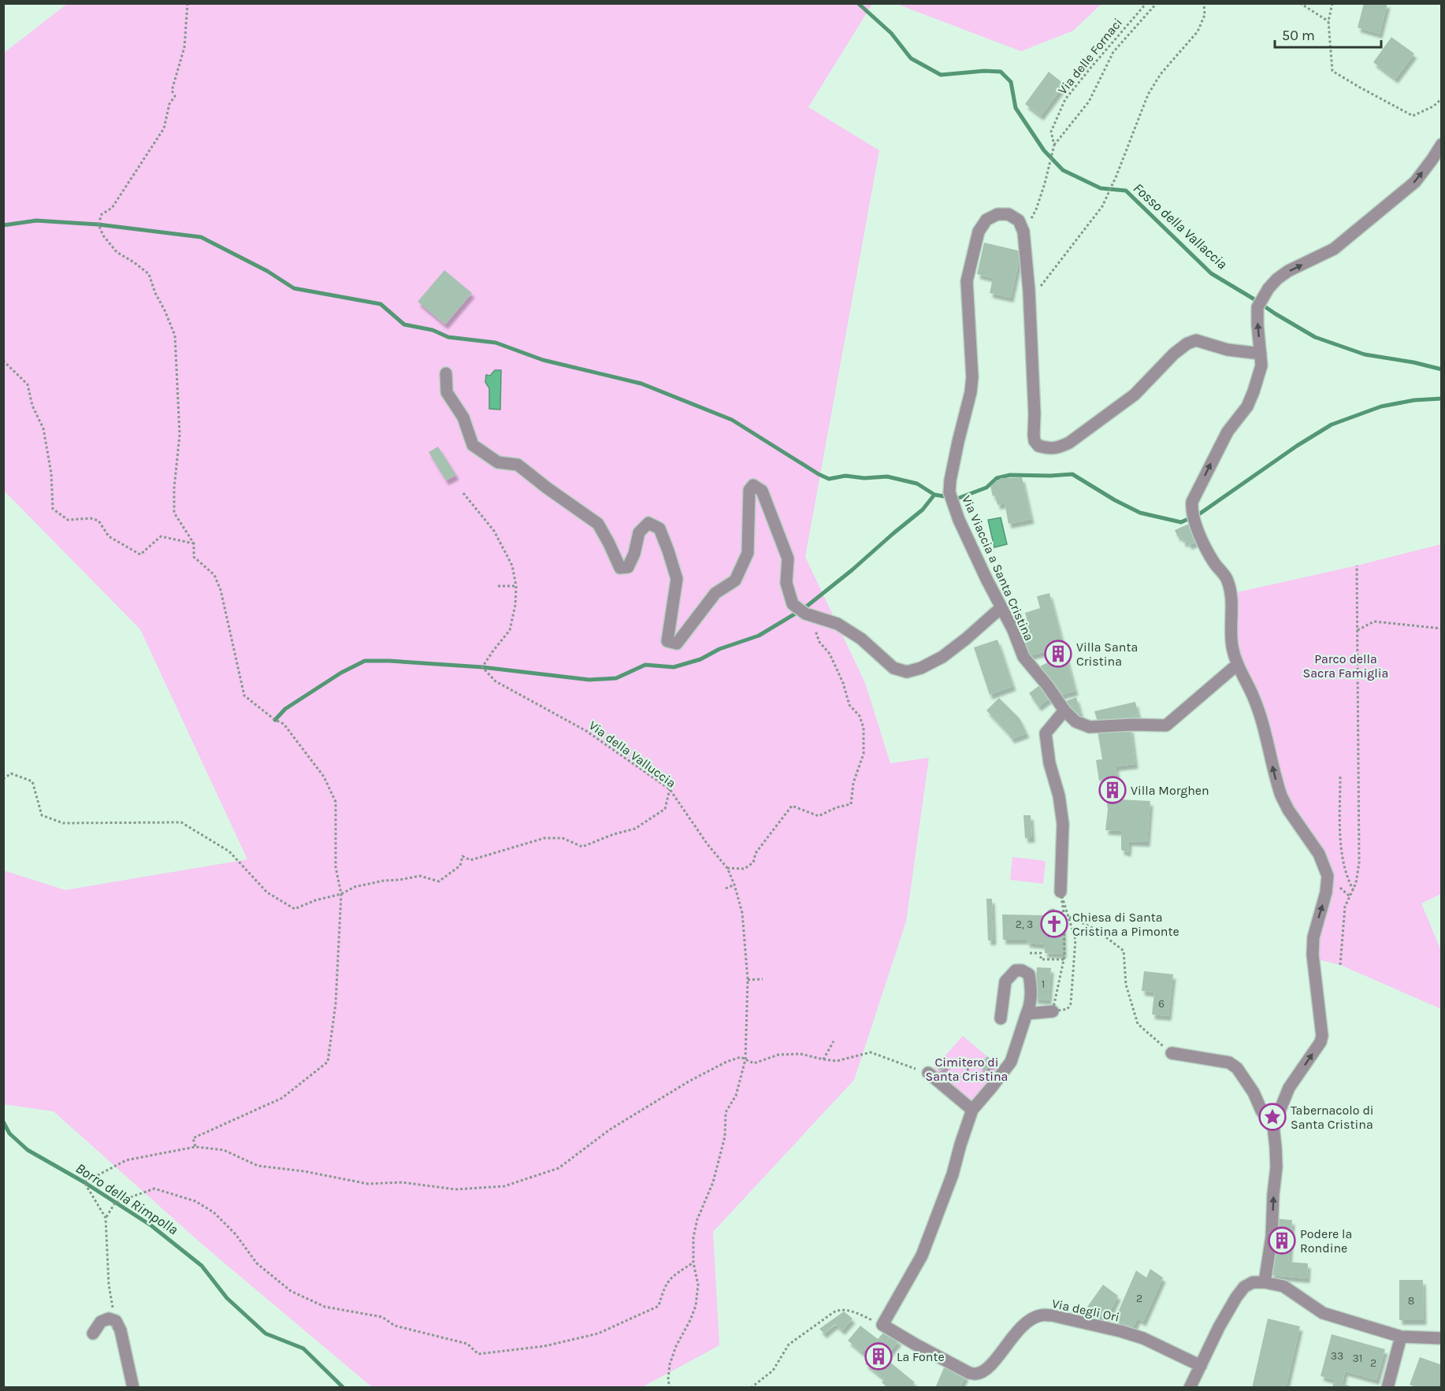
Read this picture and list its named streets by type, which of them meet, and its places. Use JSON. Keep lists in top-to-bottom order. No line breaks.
{"streets":{"street":["Via Viaccia a Santa Cristina","Via degli Ori"],"path":["Via delle Fornaci","Via della Valluccia"]},"crossings":[["Via delle Fornaci","Via Viaccia a Santa Cristina"]],"water":["Fosso della Vallaccia","Borro della Rimpolla"],"parks":["Parco della Sacra Famiglia","Cimitero di Santa Cristina"],"places":{"building":["Villa Santa Cristina","Villa Morghen","Podere la Rondine","La Fonte"],"church":["Chiesa di Santa Cristina a Pimonte"],"place":["Tabernacolo di Santa Cristina"]},"house_numbers":["2, 3","1","6","2","8","33","31","2"],"scale_bar":"50 m"}
